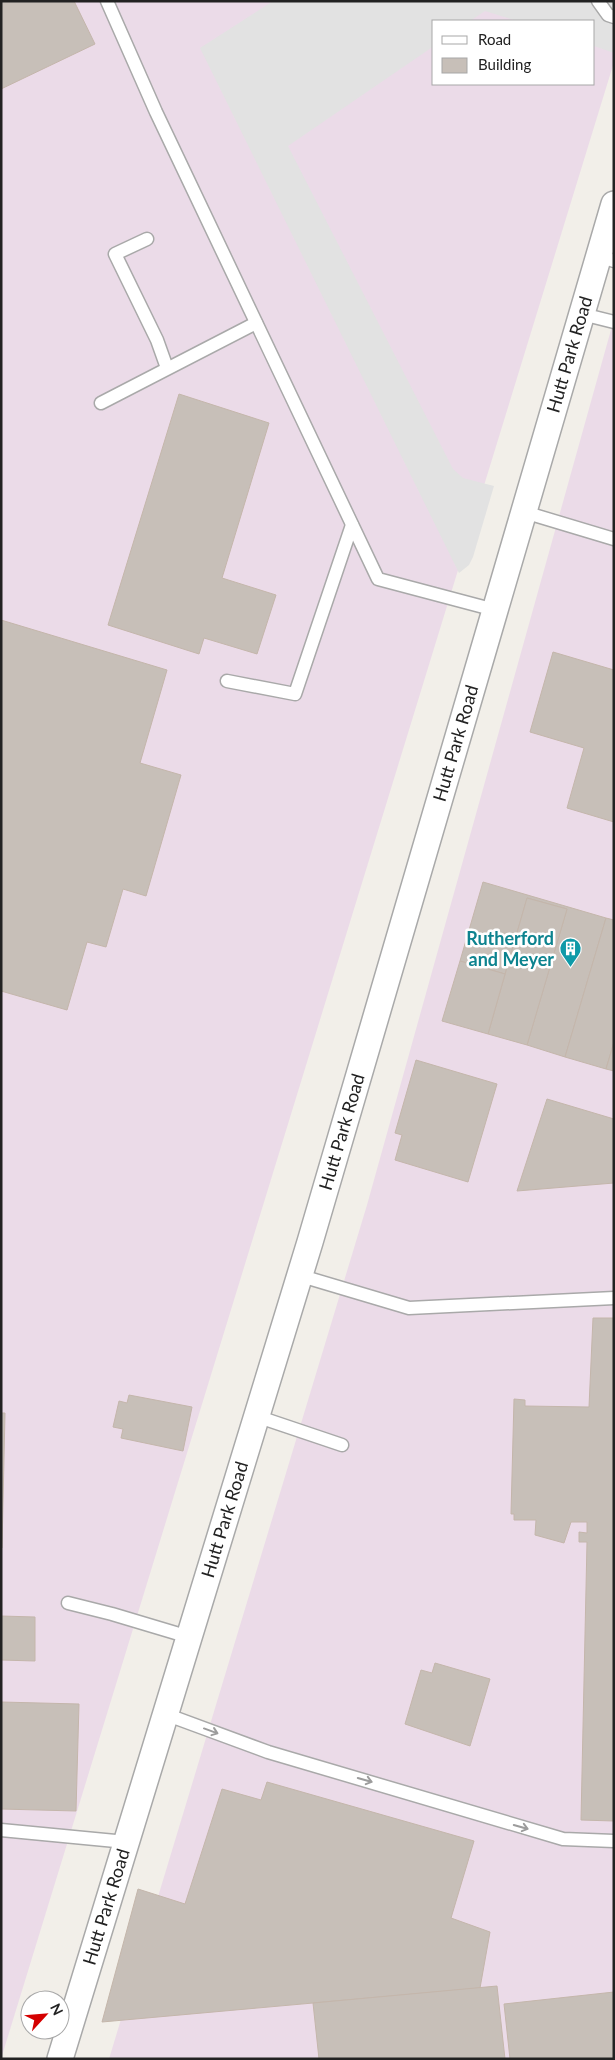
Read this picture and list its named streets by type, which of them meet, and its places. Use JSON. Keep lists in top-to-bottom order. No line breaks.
{"streets":{"street":["Hutt Park Road"]},"places":{"building":["Rutherford and Meyer"]},"legend":["Road","Building"],"north":"top right"}
